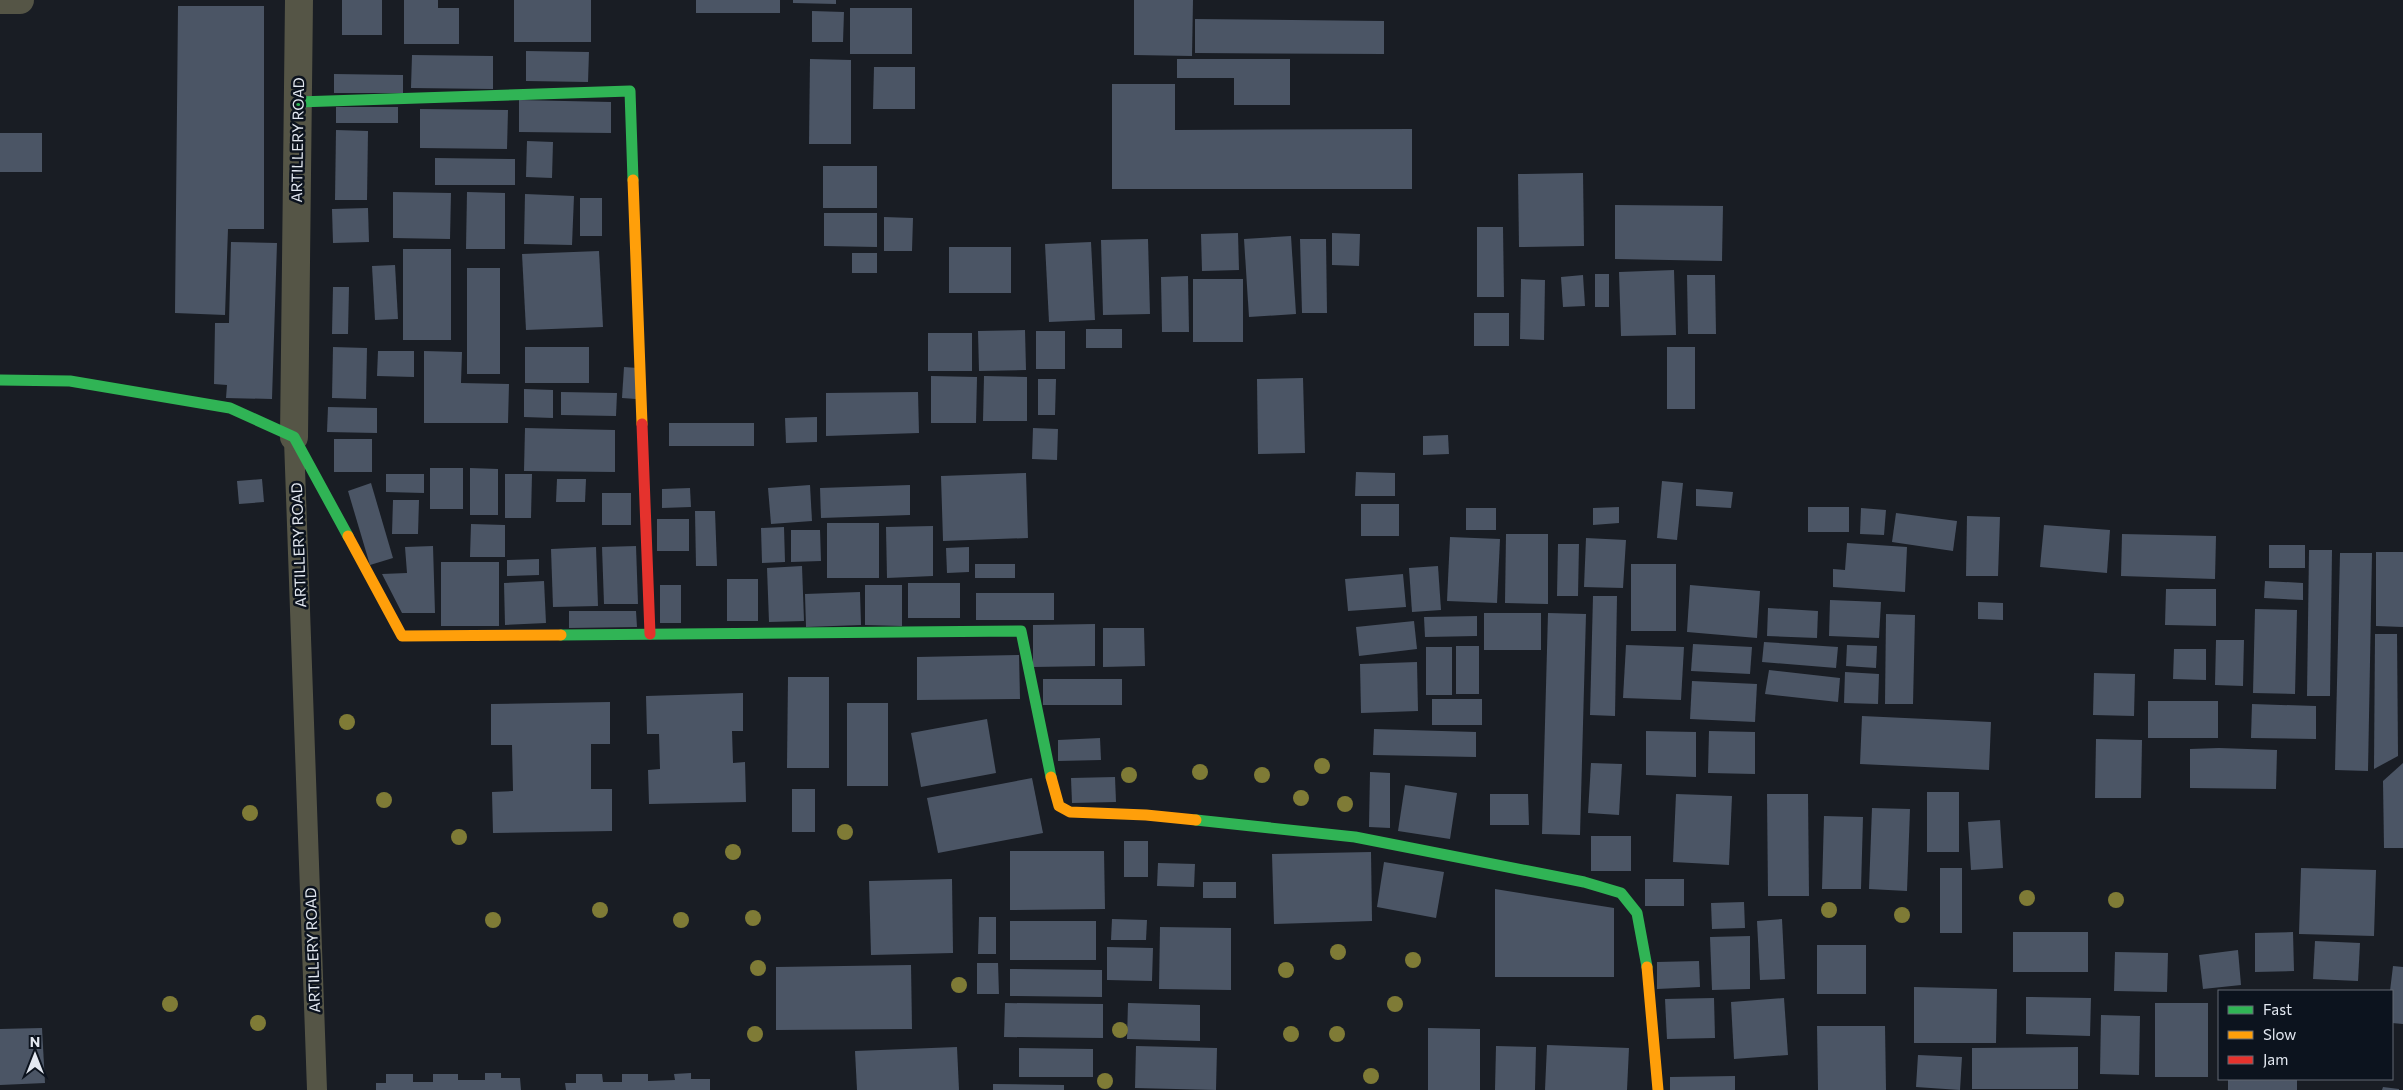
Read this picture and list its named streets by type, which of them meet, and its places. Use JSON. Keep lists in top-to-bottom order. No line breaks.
{"streets":{"street":["ARTILLERY ROAD"]},"legend":["Fast","Slow","Jam"],"north":"top"}
